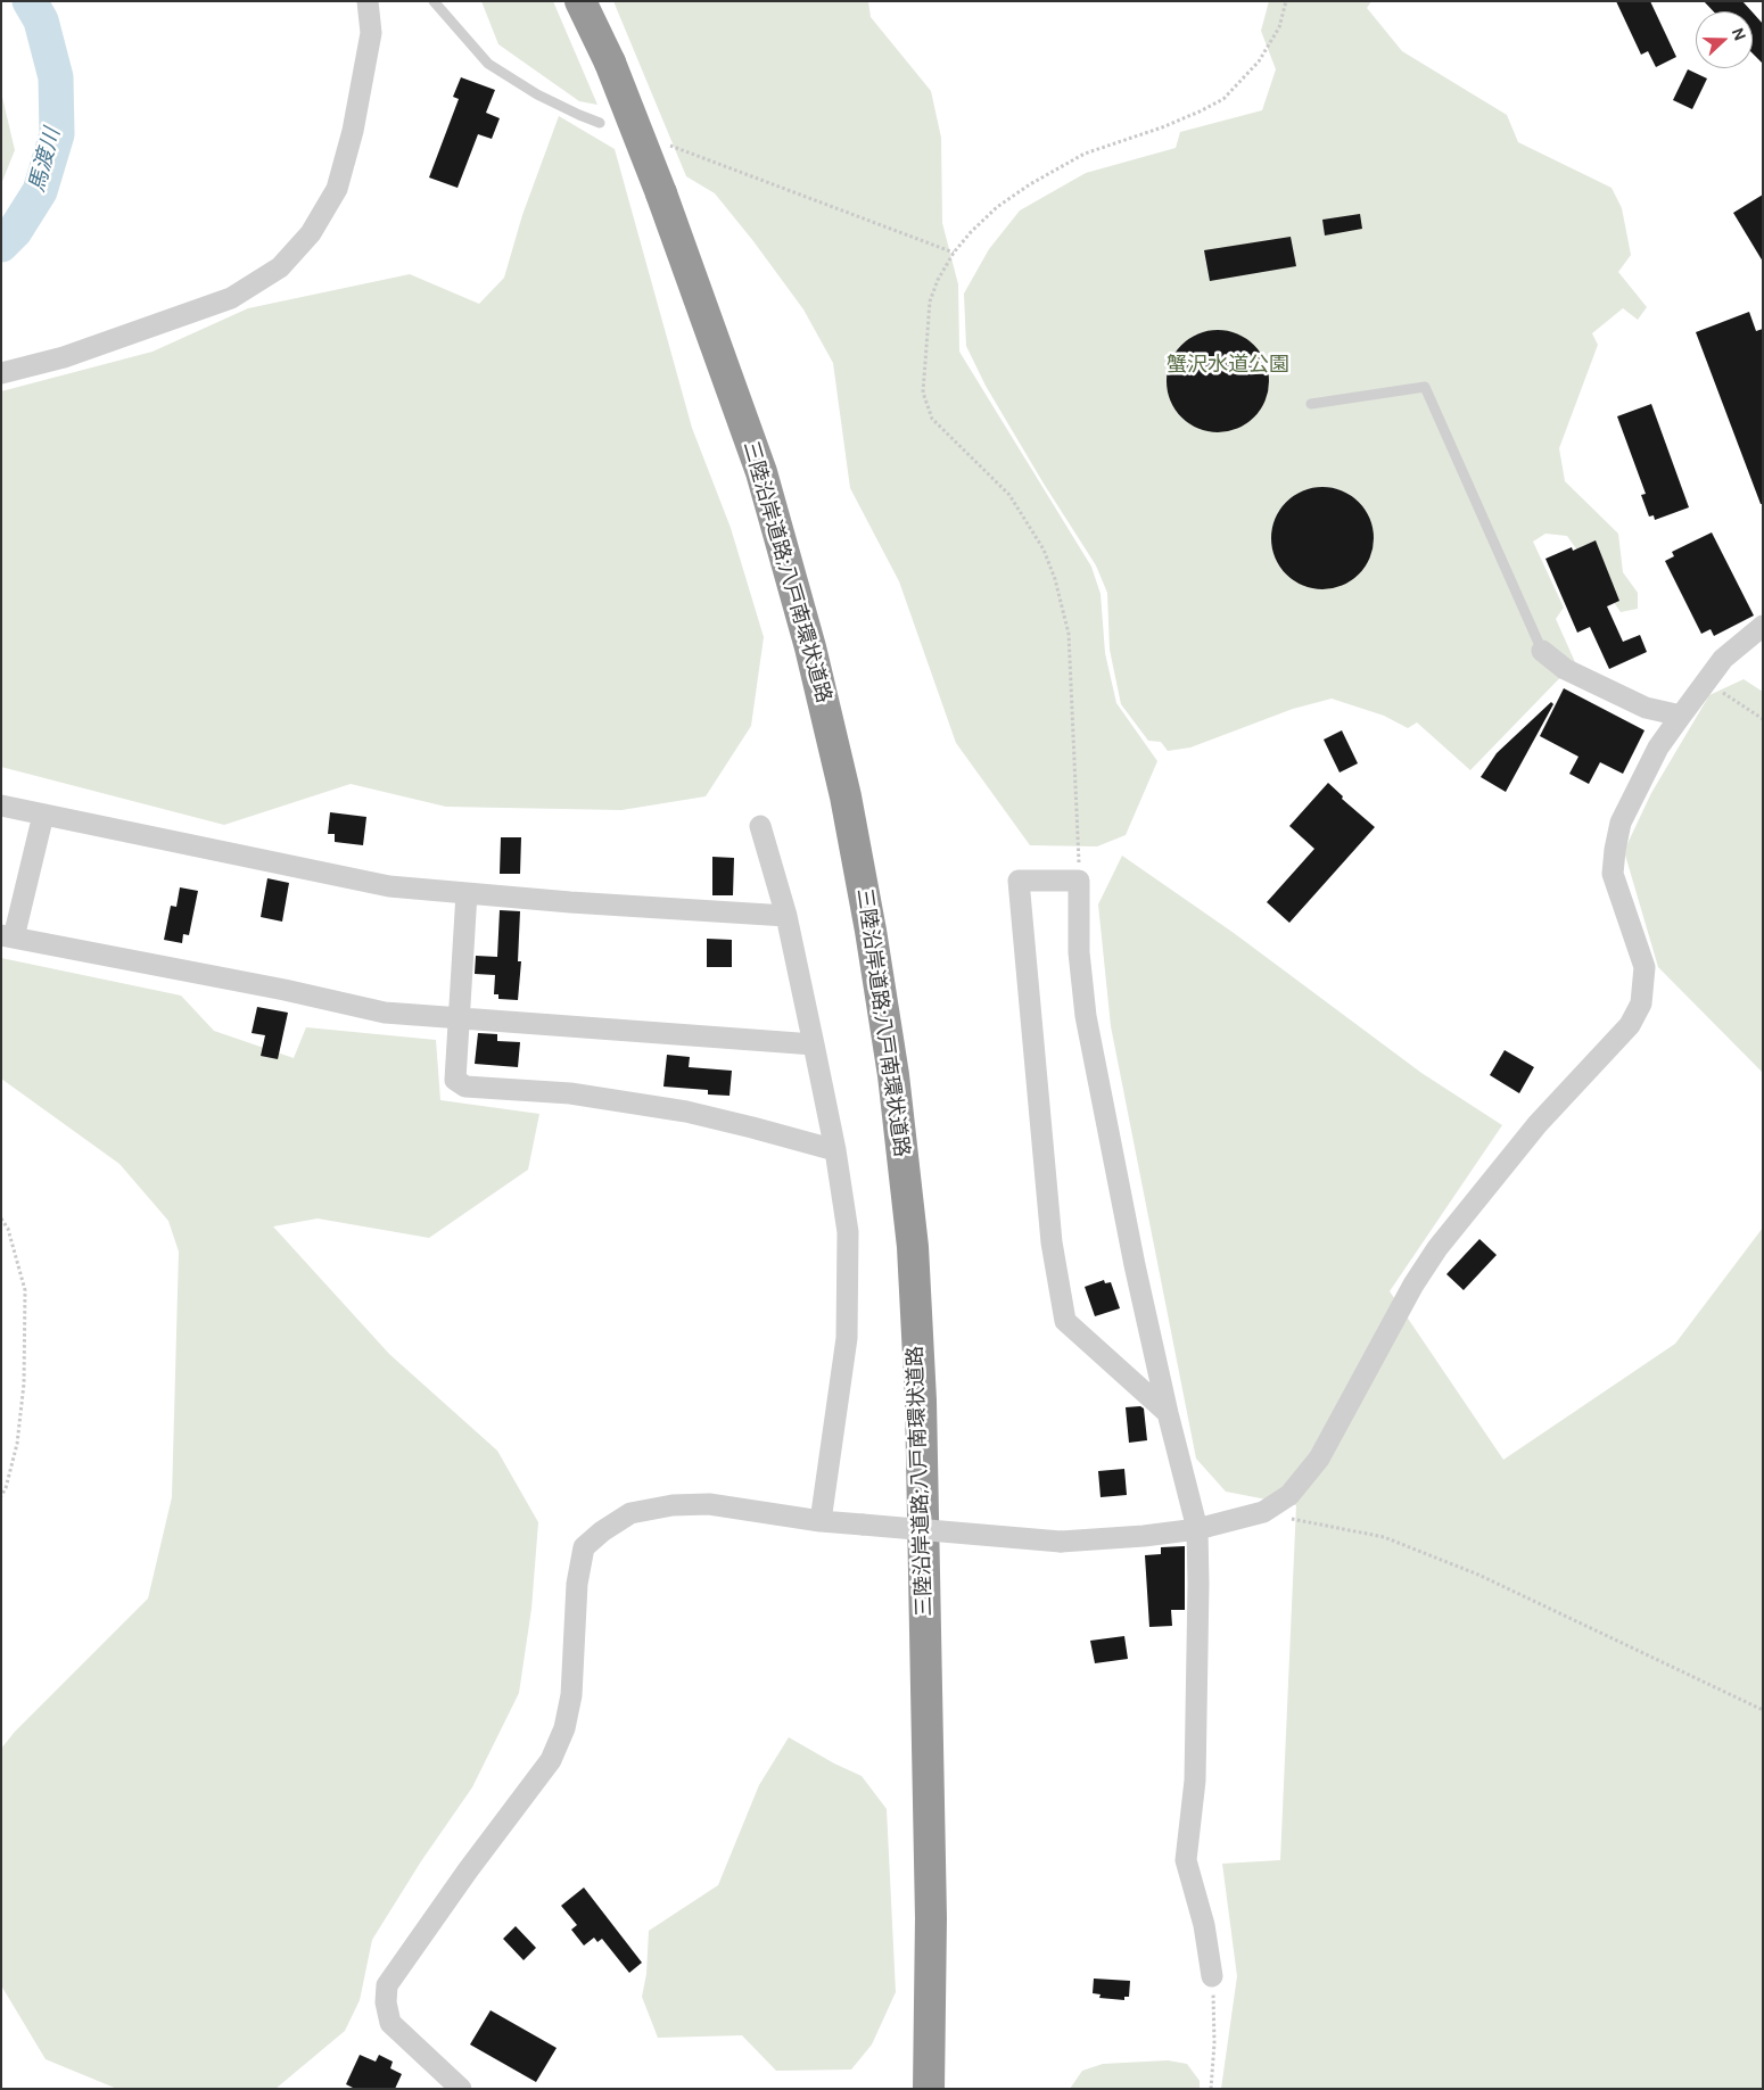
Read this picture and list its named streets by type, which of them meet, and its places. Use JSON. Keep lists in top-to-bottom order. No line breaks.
{"streets":{"highway":["三陸沿岸道路;八戸南環状道路"]},"water":["馬渡川"],"parks":["蟹沢水道公園"],"north":"right"}
